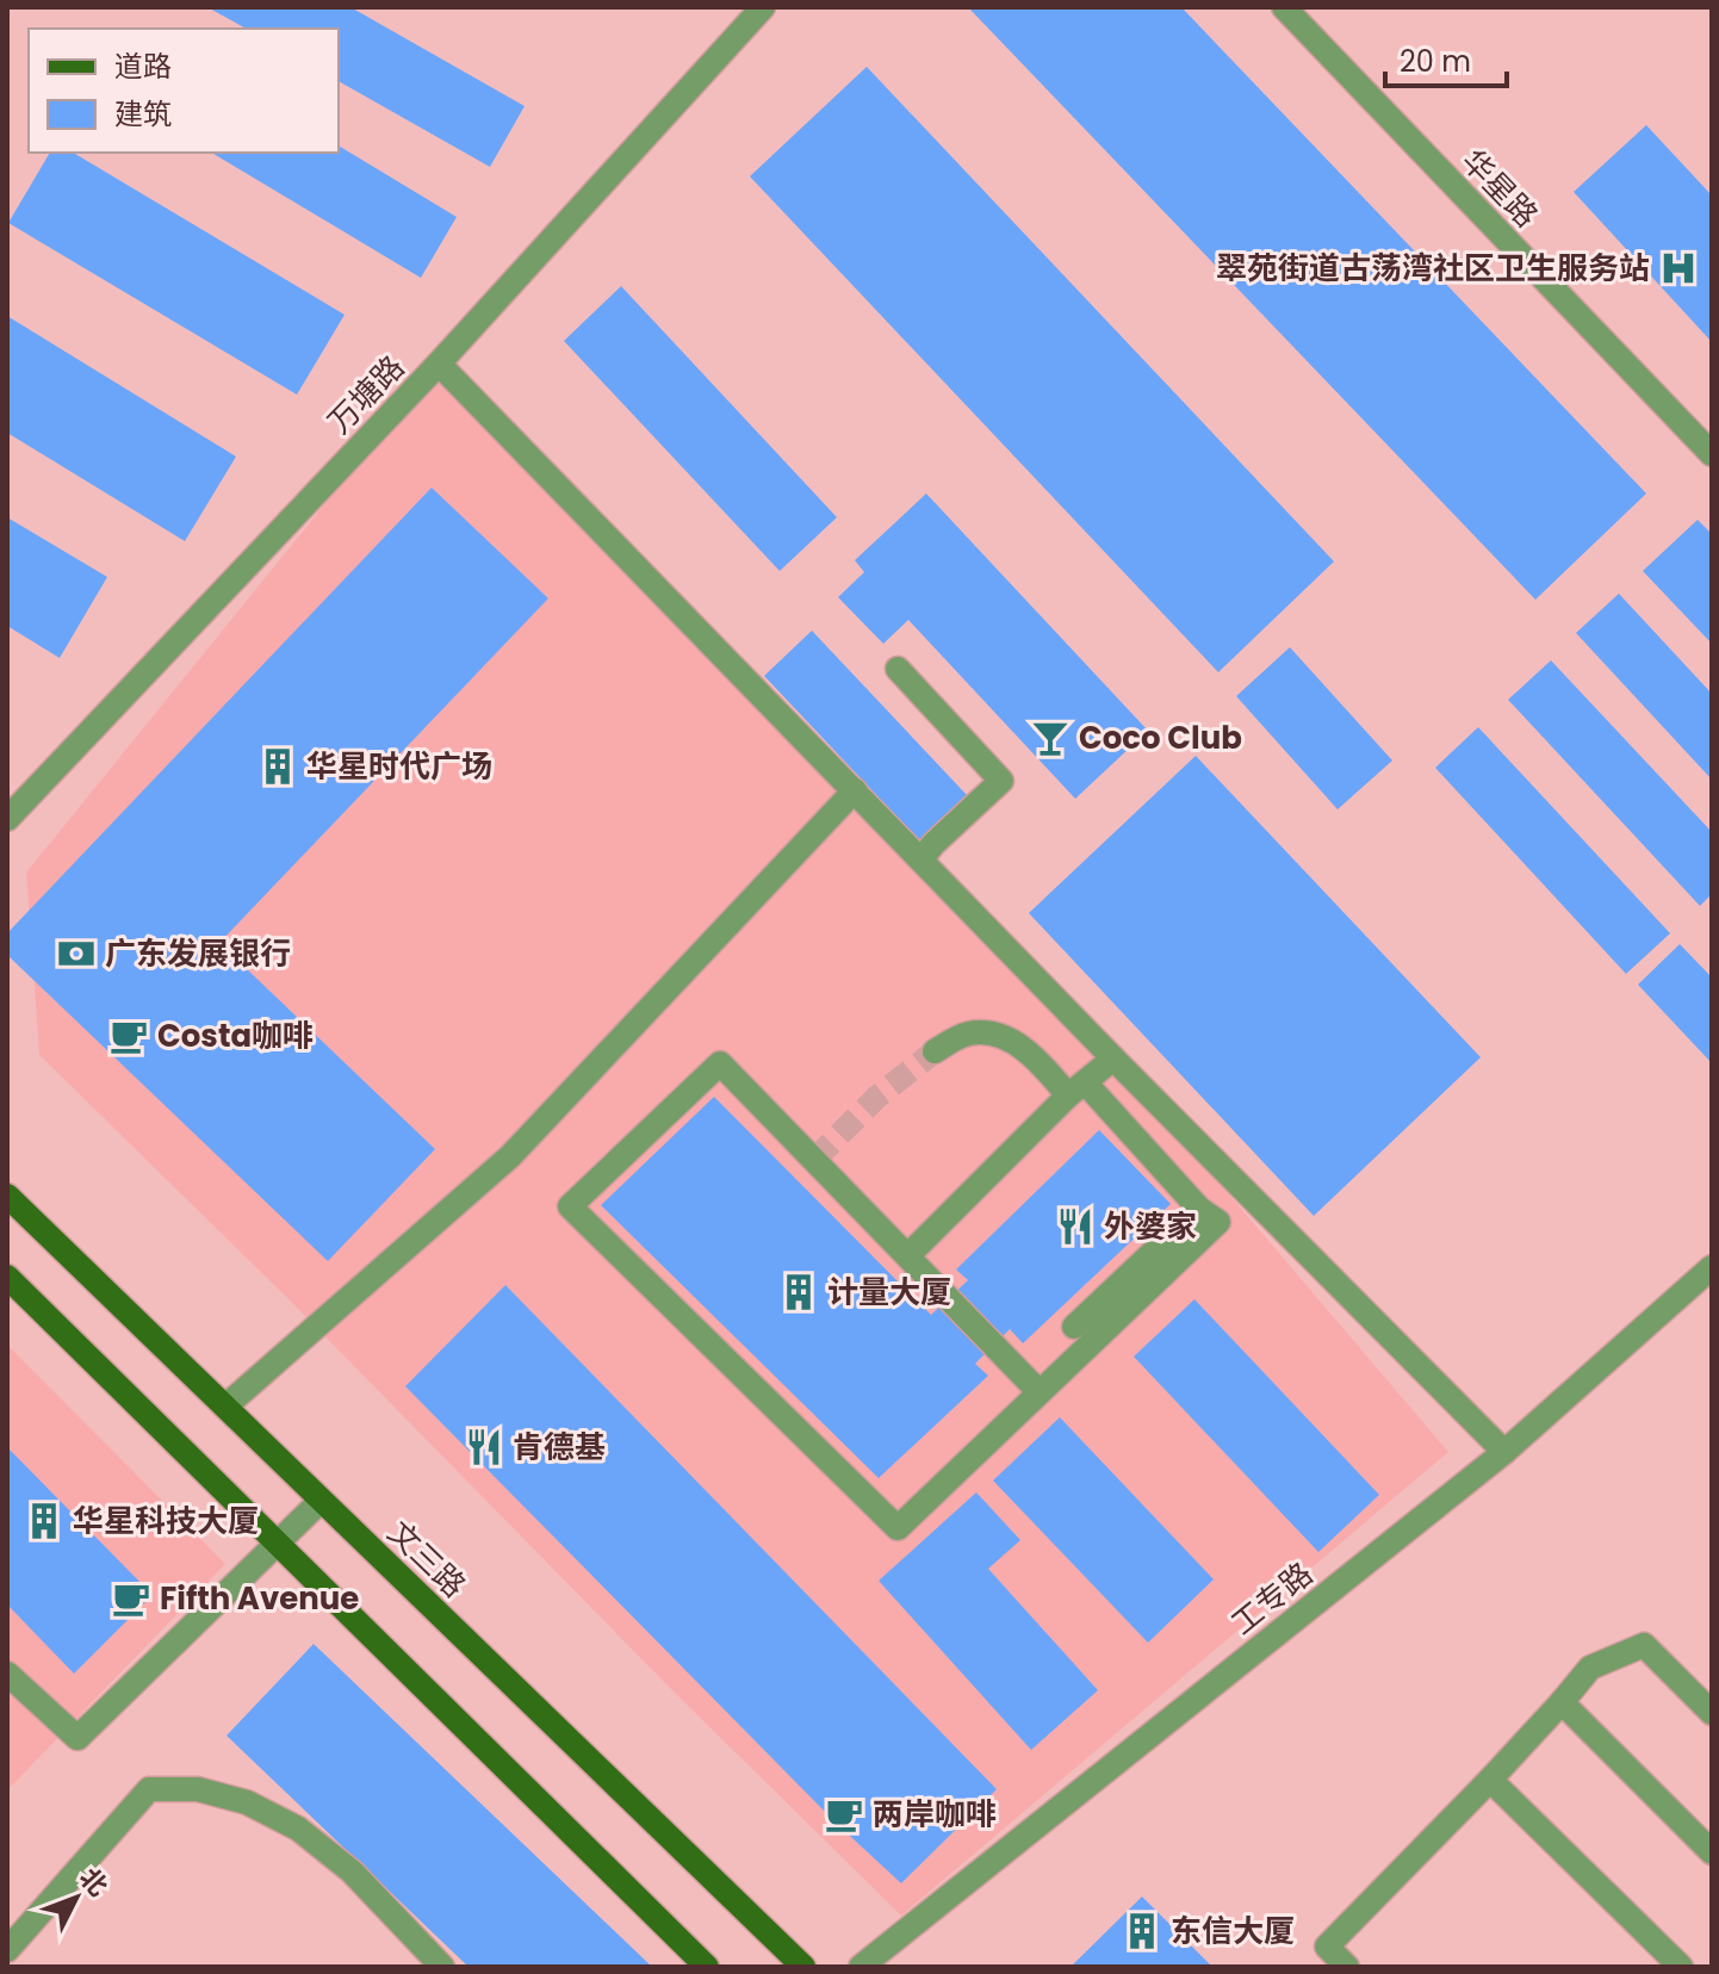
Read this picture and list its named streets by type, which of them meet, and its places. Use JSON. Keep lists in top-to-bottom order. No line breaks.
{"streets":{"main road":["文三路"],"street":["华星路","万塘路","工专路"]},"places":{"hospital":["翠苑街道古荡湾社区卫生服务站"],"bar":["Coco Club"],"building":["华星时代广场","计量大厦","华星科技大厦","东信大厦"],"bank":["广东发展银行"],"cafe":["Costa咖啡","Fifth Avenue","两岸咖啡"],"restaurant":["外婆家","肯德基"]},"legend":["道路","建筑"],"scale_bar":"20 m","north":"top right"}
